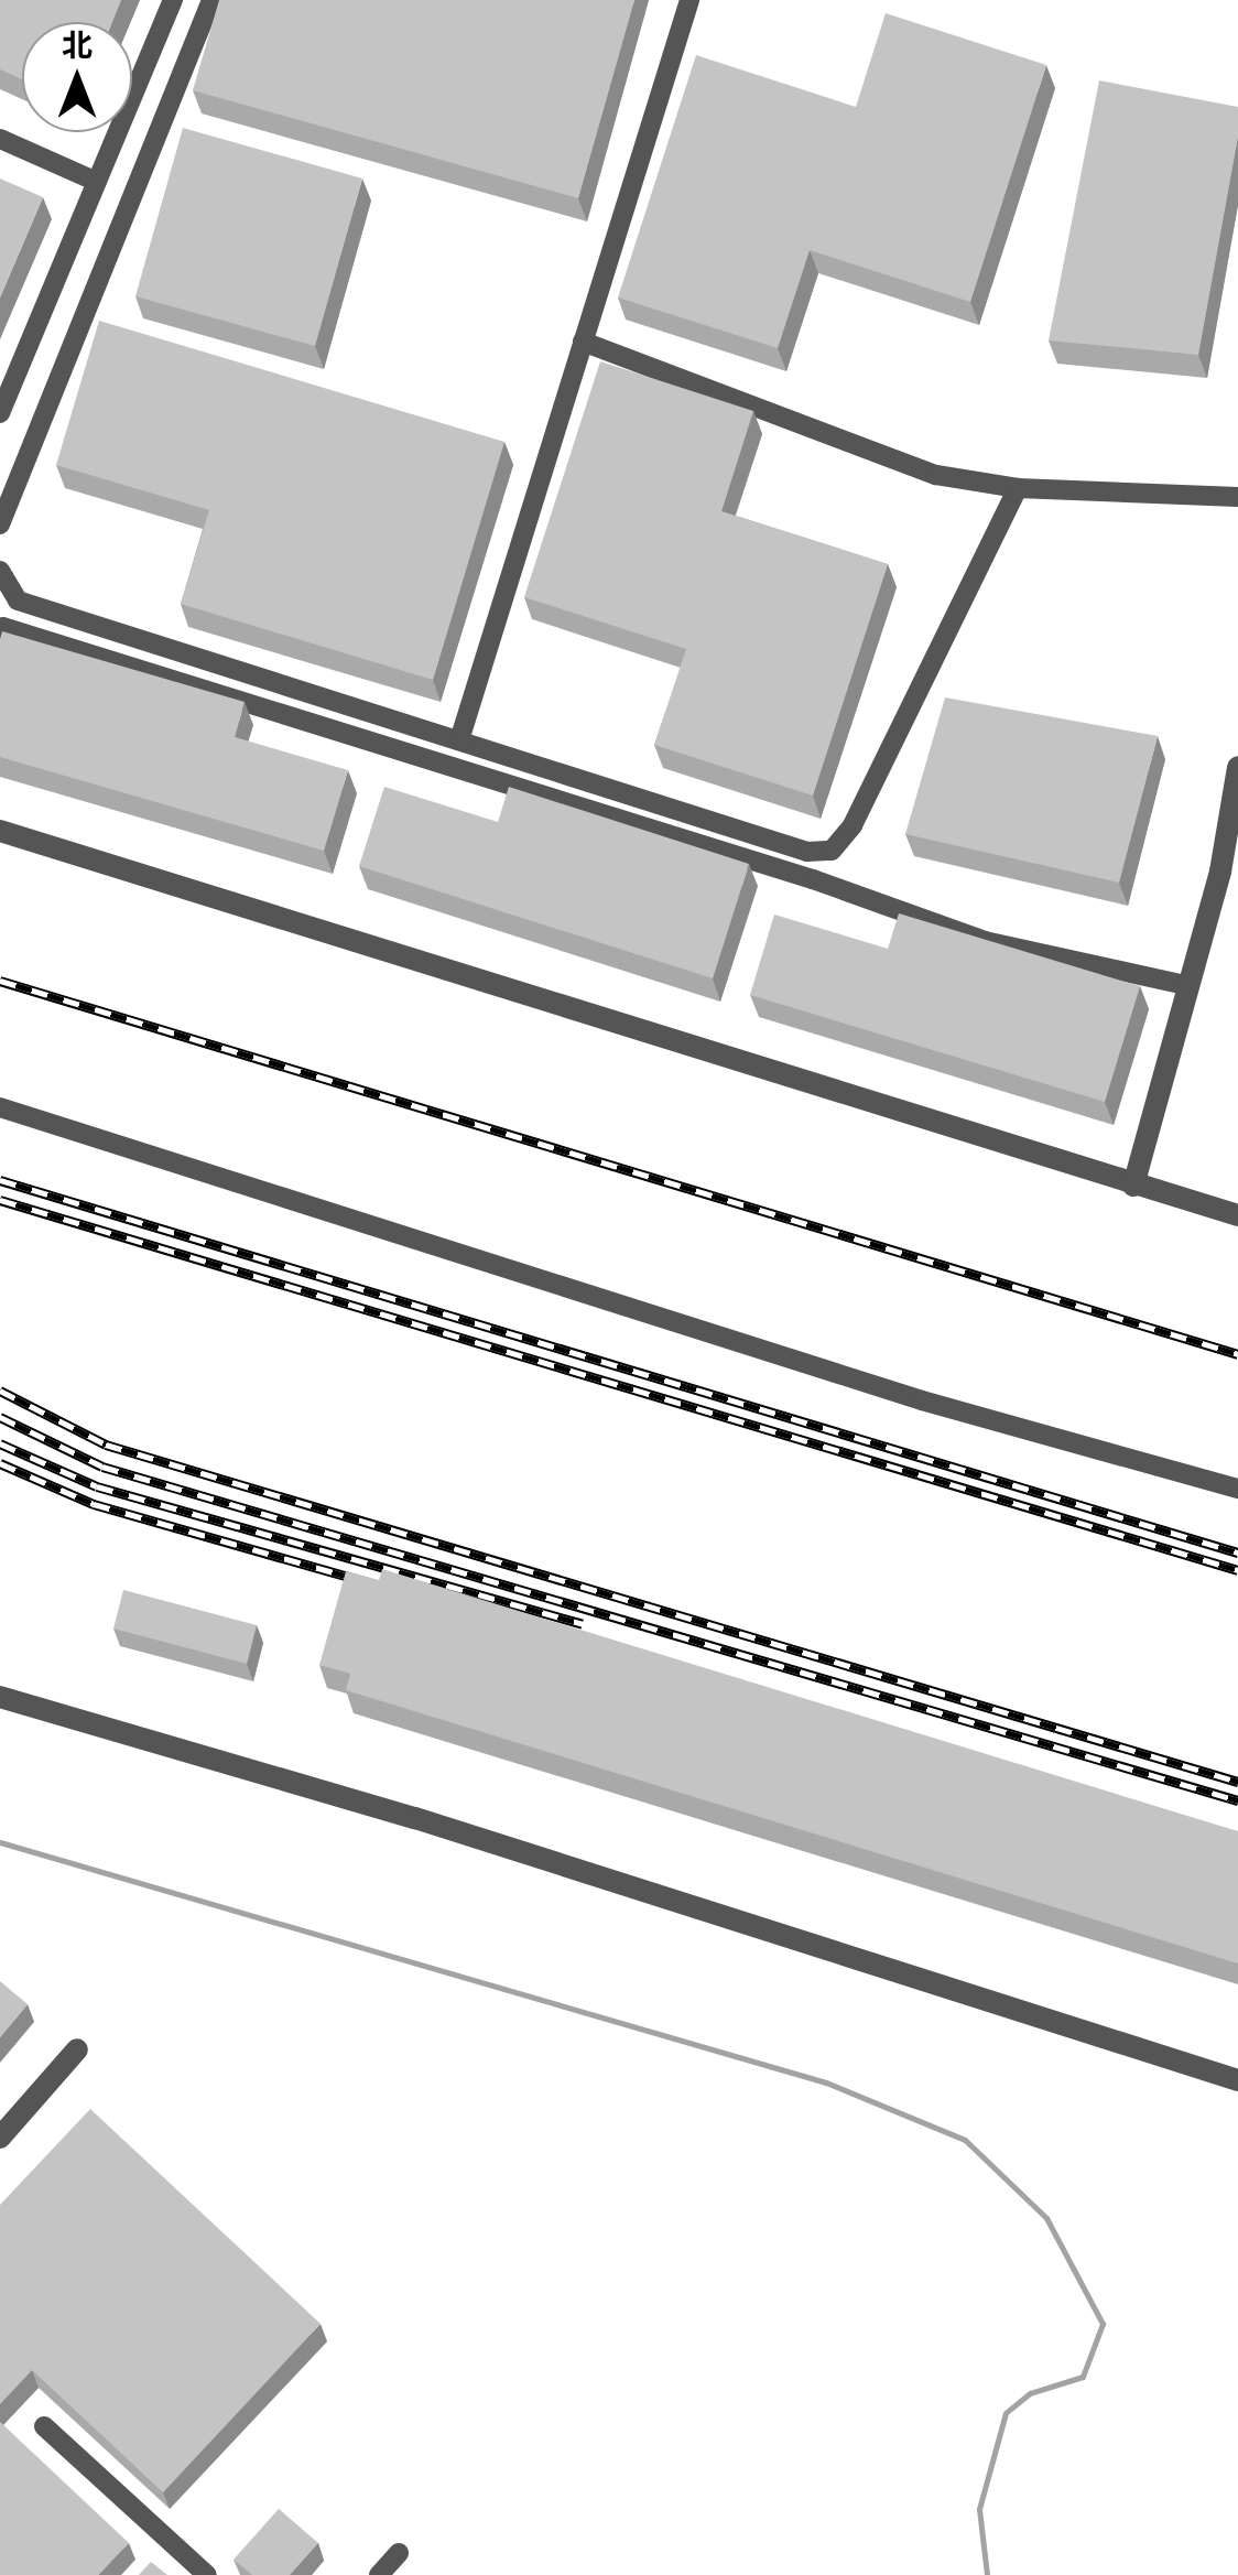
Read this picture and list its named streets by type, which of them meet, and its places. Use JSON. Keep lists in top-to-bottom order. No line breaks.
{"north":"top"}
